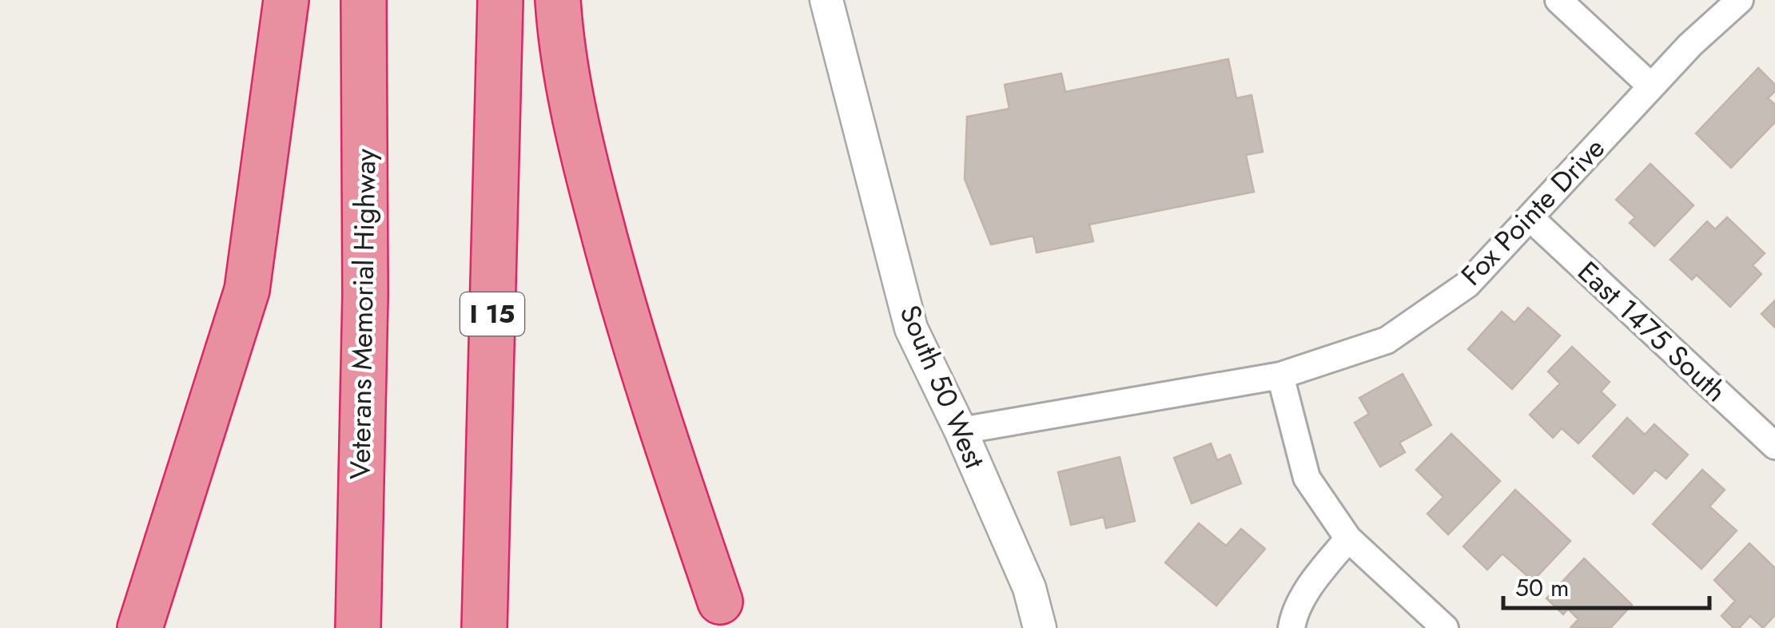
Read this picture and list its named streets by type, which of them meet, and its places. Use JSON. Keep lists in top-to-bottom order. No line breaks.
{"streets":{"highway":["Veterans Memorial Highway","I 15"],"street":["Fox Pointe Drive","East 1475 South","South 50 West"]},"crossings":[["Fox Pointe Drive","East 1475 South"],["Fox Pointe Drive","South 50 West"]],"scale_bar":"50 m"}
